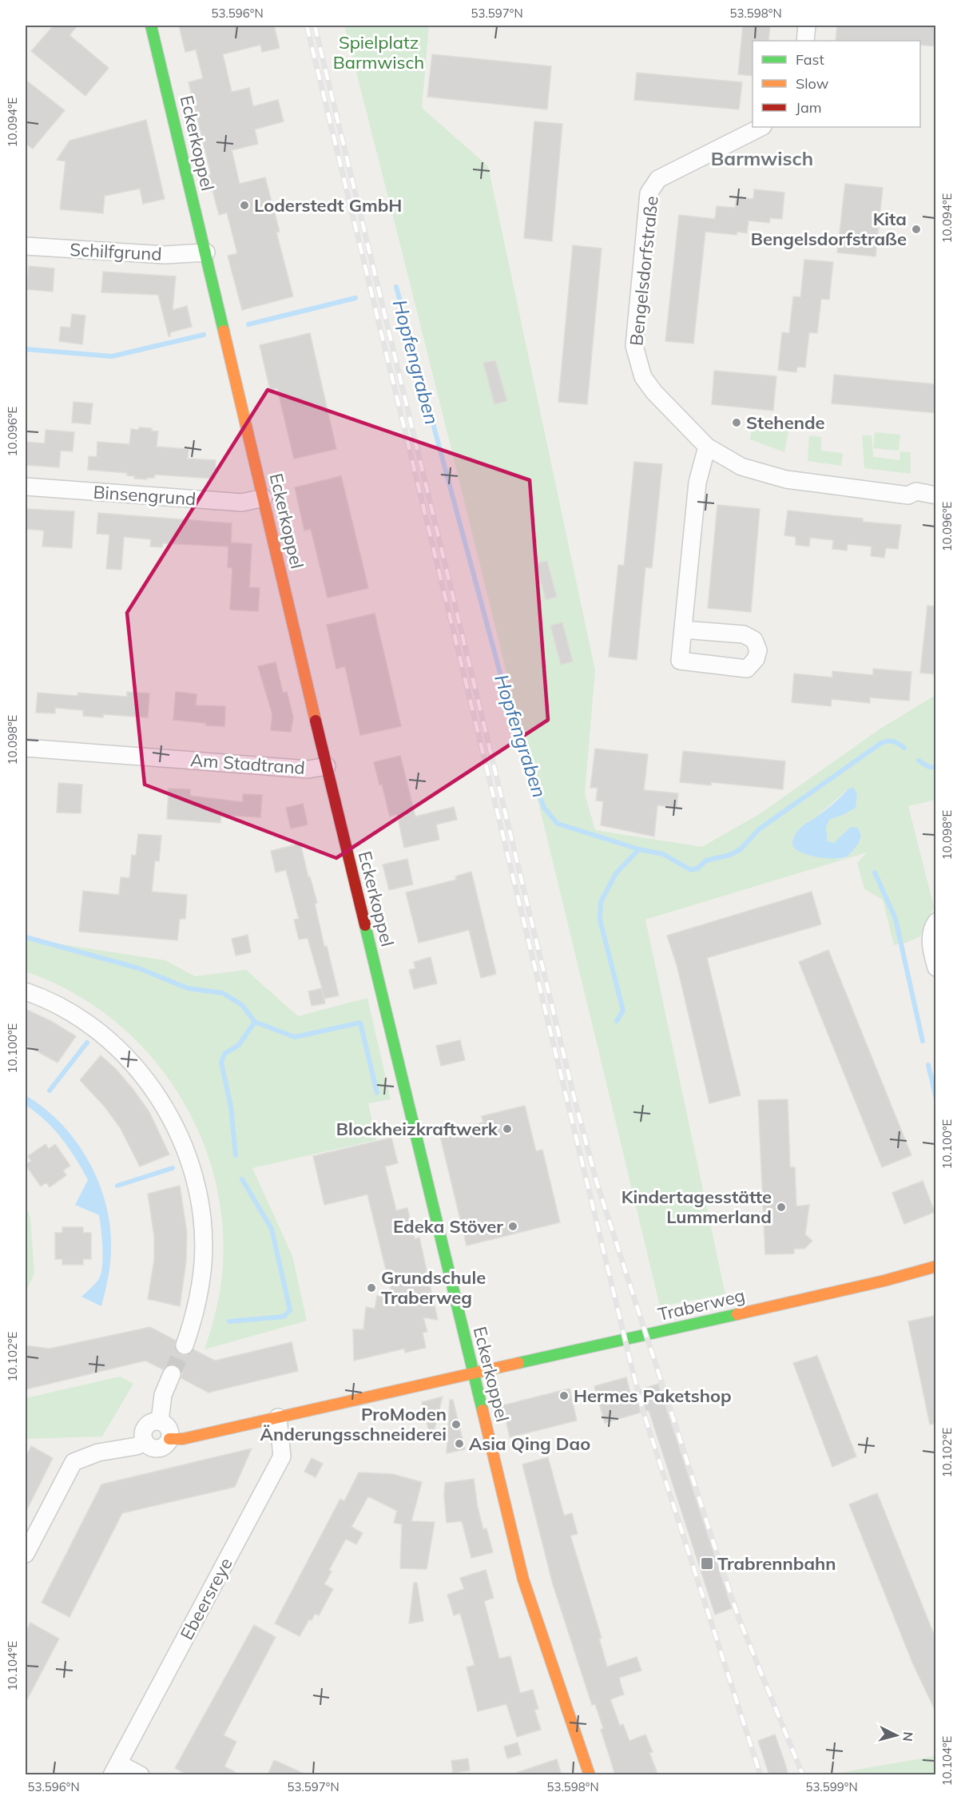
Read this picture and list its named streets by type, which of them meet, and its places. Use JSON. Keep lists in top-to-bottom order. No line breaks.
{"streets":{"street":["Eckerkoppel","Schilfgrund","Bengelsdorfstraße","Binsengrund","Am Stadtrand","Traberweg","Ebeersreye"]},"crossings":[["Eckerkoppel","Schilfgrund"],["Eckerkoppel","Binsengrund"],["Eckerkoppel","Am Stadtrand"],["Eckerkoppel","Traberweg"],["Traberweg","Ebeersreye"]],"districts":["Barmwisch"],"water":["Hopfengraben"],"parks":["Spielplatz Barmwisch"],"places":{"other":["Loderstedt GmbH","Kita Bengelsdorfstraße","Stehende","Blockheizkraftwerk","Kindertagesstätte Lummerland","Edeka Stöver","Grundschule Traberweg","Hermes Paketshop","ProModen Änderungsschneiderei","Asia Qing Dao"],"transit":["Trabrennbahn"]},"legend":["Fast","Slow","Jam"],"north":"right","coordinates":["53.596°N","53.597°N","53.598°N","10.094°E","10.096°E","10.098°E","10.100°E","10.102°E","10.104°E","53.599°N"]}
